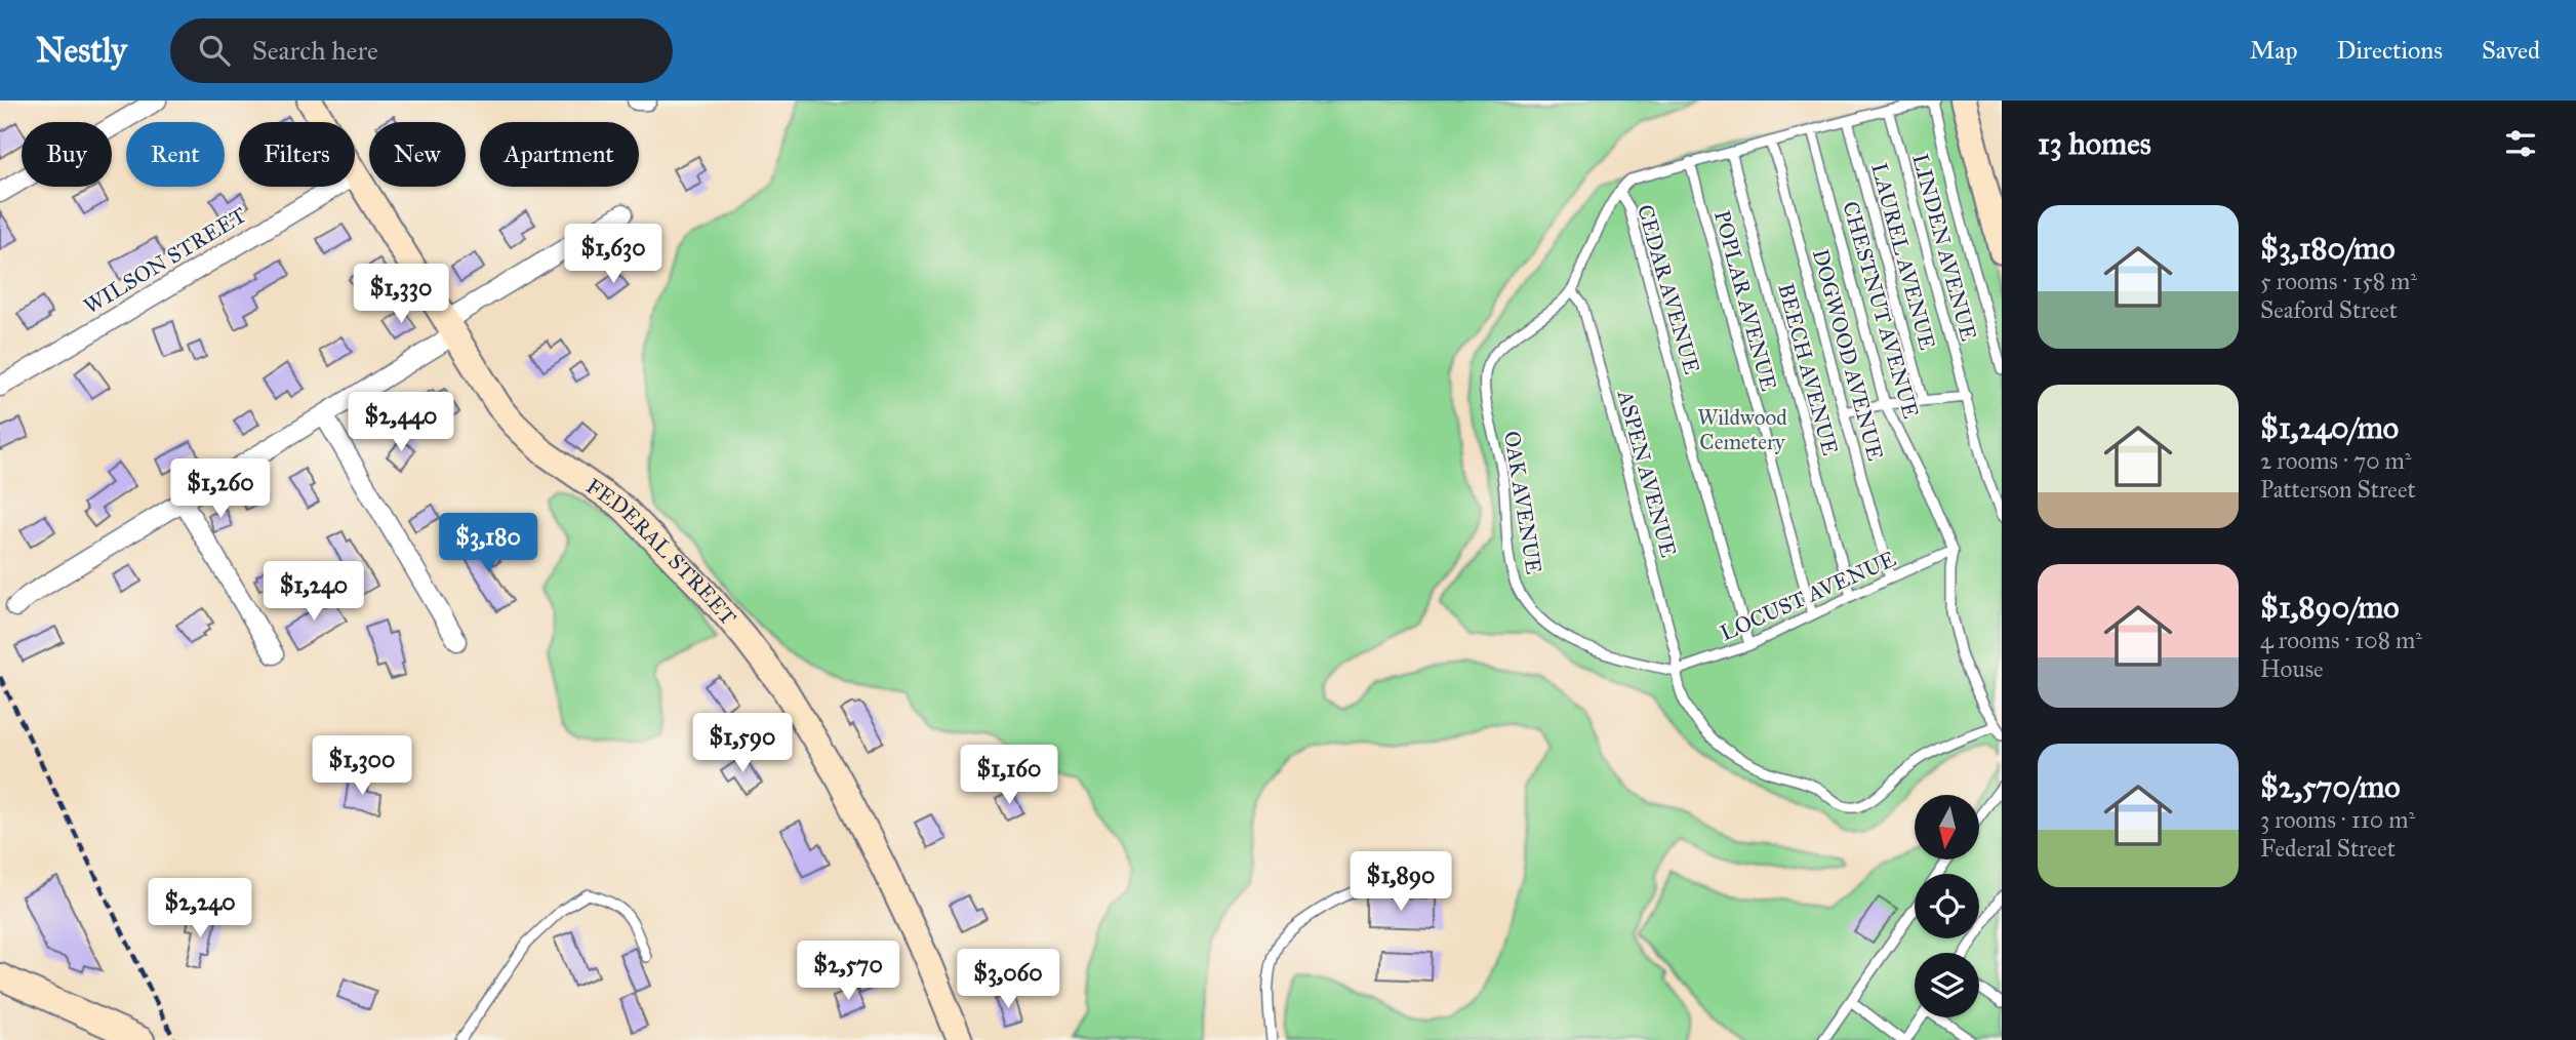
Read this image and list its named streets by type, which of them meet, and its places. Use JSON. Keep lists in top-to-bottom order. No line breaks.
{"streets":{"street":["WILSON STREET","FEDERAL STREET"],"lane":["LINDEN AVENUE","LAUREL AVENUE","CEDAR AVENUE","POPLAR AVENUE","CHESTNUT AVENUE","DOGWOOD AVENUE","BEECH AVENUE","ASPEN AVENUE","OAK AVENUE","LOCUST AVENUE"]},"crossings":[["LINDEN AVENUE","OAK AVENUE"],["LAUREL AVENUE","OAK AVENUE"],["CEDAR AVENUE","OAK AVENUE"],["CEDAR AVENUE","LOCUST AVENUE"],["POPLAR AVENUE","OAK AVENUE"],["POPLAR AVENUE","LOCUST AVENUE"],["CHESTNUT AVENUE","ASPEN AVENUE"],["CHESTNUT AVENUE","OAK AVENUE"],["CHESTNUT AVENUE","LOCUST AVENUE"],["DOGWOOD AVENUE","OAK AVENUE"],["DOGWOOD AVENUE","LOCUST AVENUE"],["BEECH AVENUE","OAK AVENUE"],["BEECH AVENUE","LOCUST AVENUE"],["ASPEN AVENUE","OAK AVENUE"],["ASPEN AVENUE","LOCUST AVENUE"],["OAK AVENUE","LOCUST AVENUE"]],"parks":["Wildwood Cemetery"],"north":"bottom","page":{"header":"Nestly","search":"Search here","nav":["Map","Directions","Saved"],"heading":"13 homes","chip":["Buy","Rent","Filters","New","Apartment"],"list":[{"name":"$3,180/mo","note":"5 rooms · 158 m² · Seaford Street"},{"name":"$1,240/mo","note":"2 rooms · 70 m² · Patterson Street"},{"name":"$1,890/mo","note":"4 rooms · 108 m² · House"},{"name":"$2,570/mo","note":"3 rooms · 110 m² · Federal Street"}],"price":["$1,630","$1,330","$2,440","$1,260","$3,180","$1,240","$1,590","$1,300","$1,160","$1,890","$2,240","$2,570","$3,060"]}}
